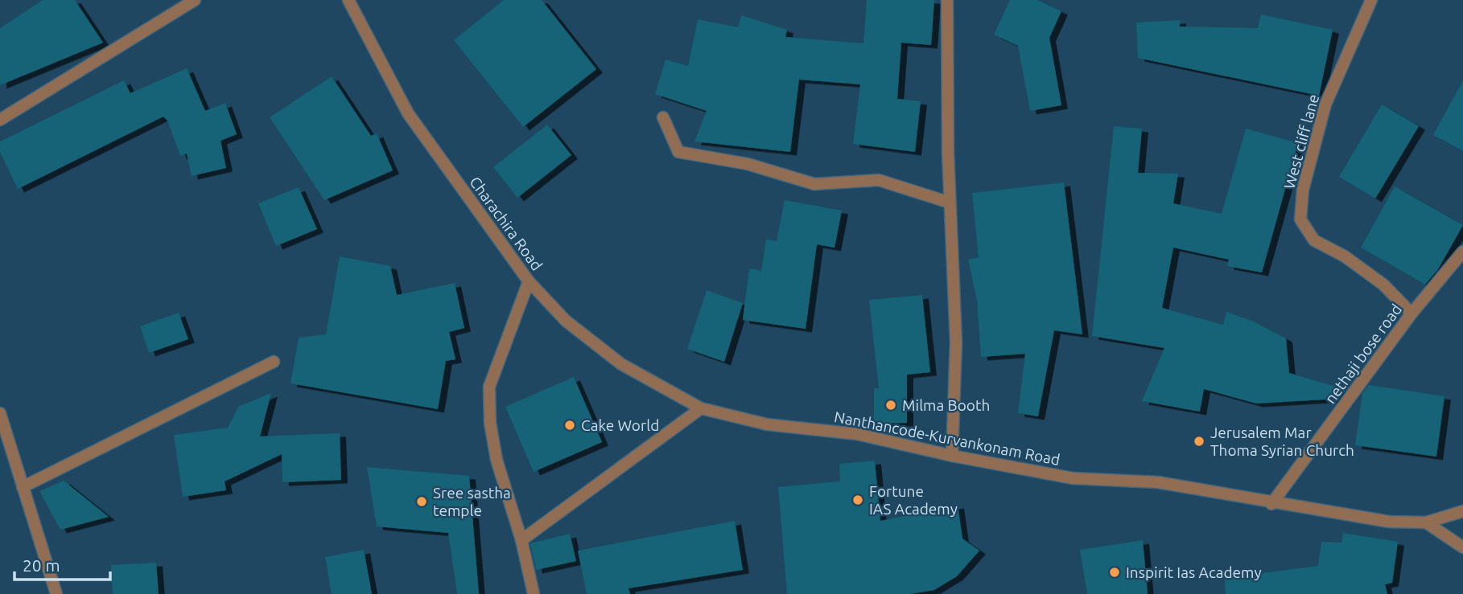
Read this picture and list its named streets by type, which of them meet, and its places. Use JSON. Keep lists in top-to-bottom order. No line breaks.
{"streets":{"street":["West cliff lane","Charachira Road","nethaji bose road","Nanthancode-Kurvankonam Road"]},"crossings":[["West cliff lane","nethaji bose road"],["Charachira Road","Nanthancode-Kurvankonam Road"],["nethaji bose road","Nanthancode-Kurvankonam Road"]],"places":["Milma Booth","Cake World","Jerusalem Mar Thoma Syrian Church","Fortune IAS Academy","Sree sastha temple","Inspirit Ias Academy"],"scale_bar":"20 m"}
